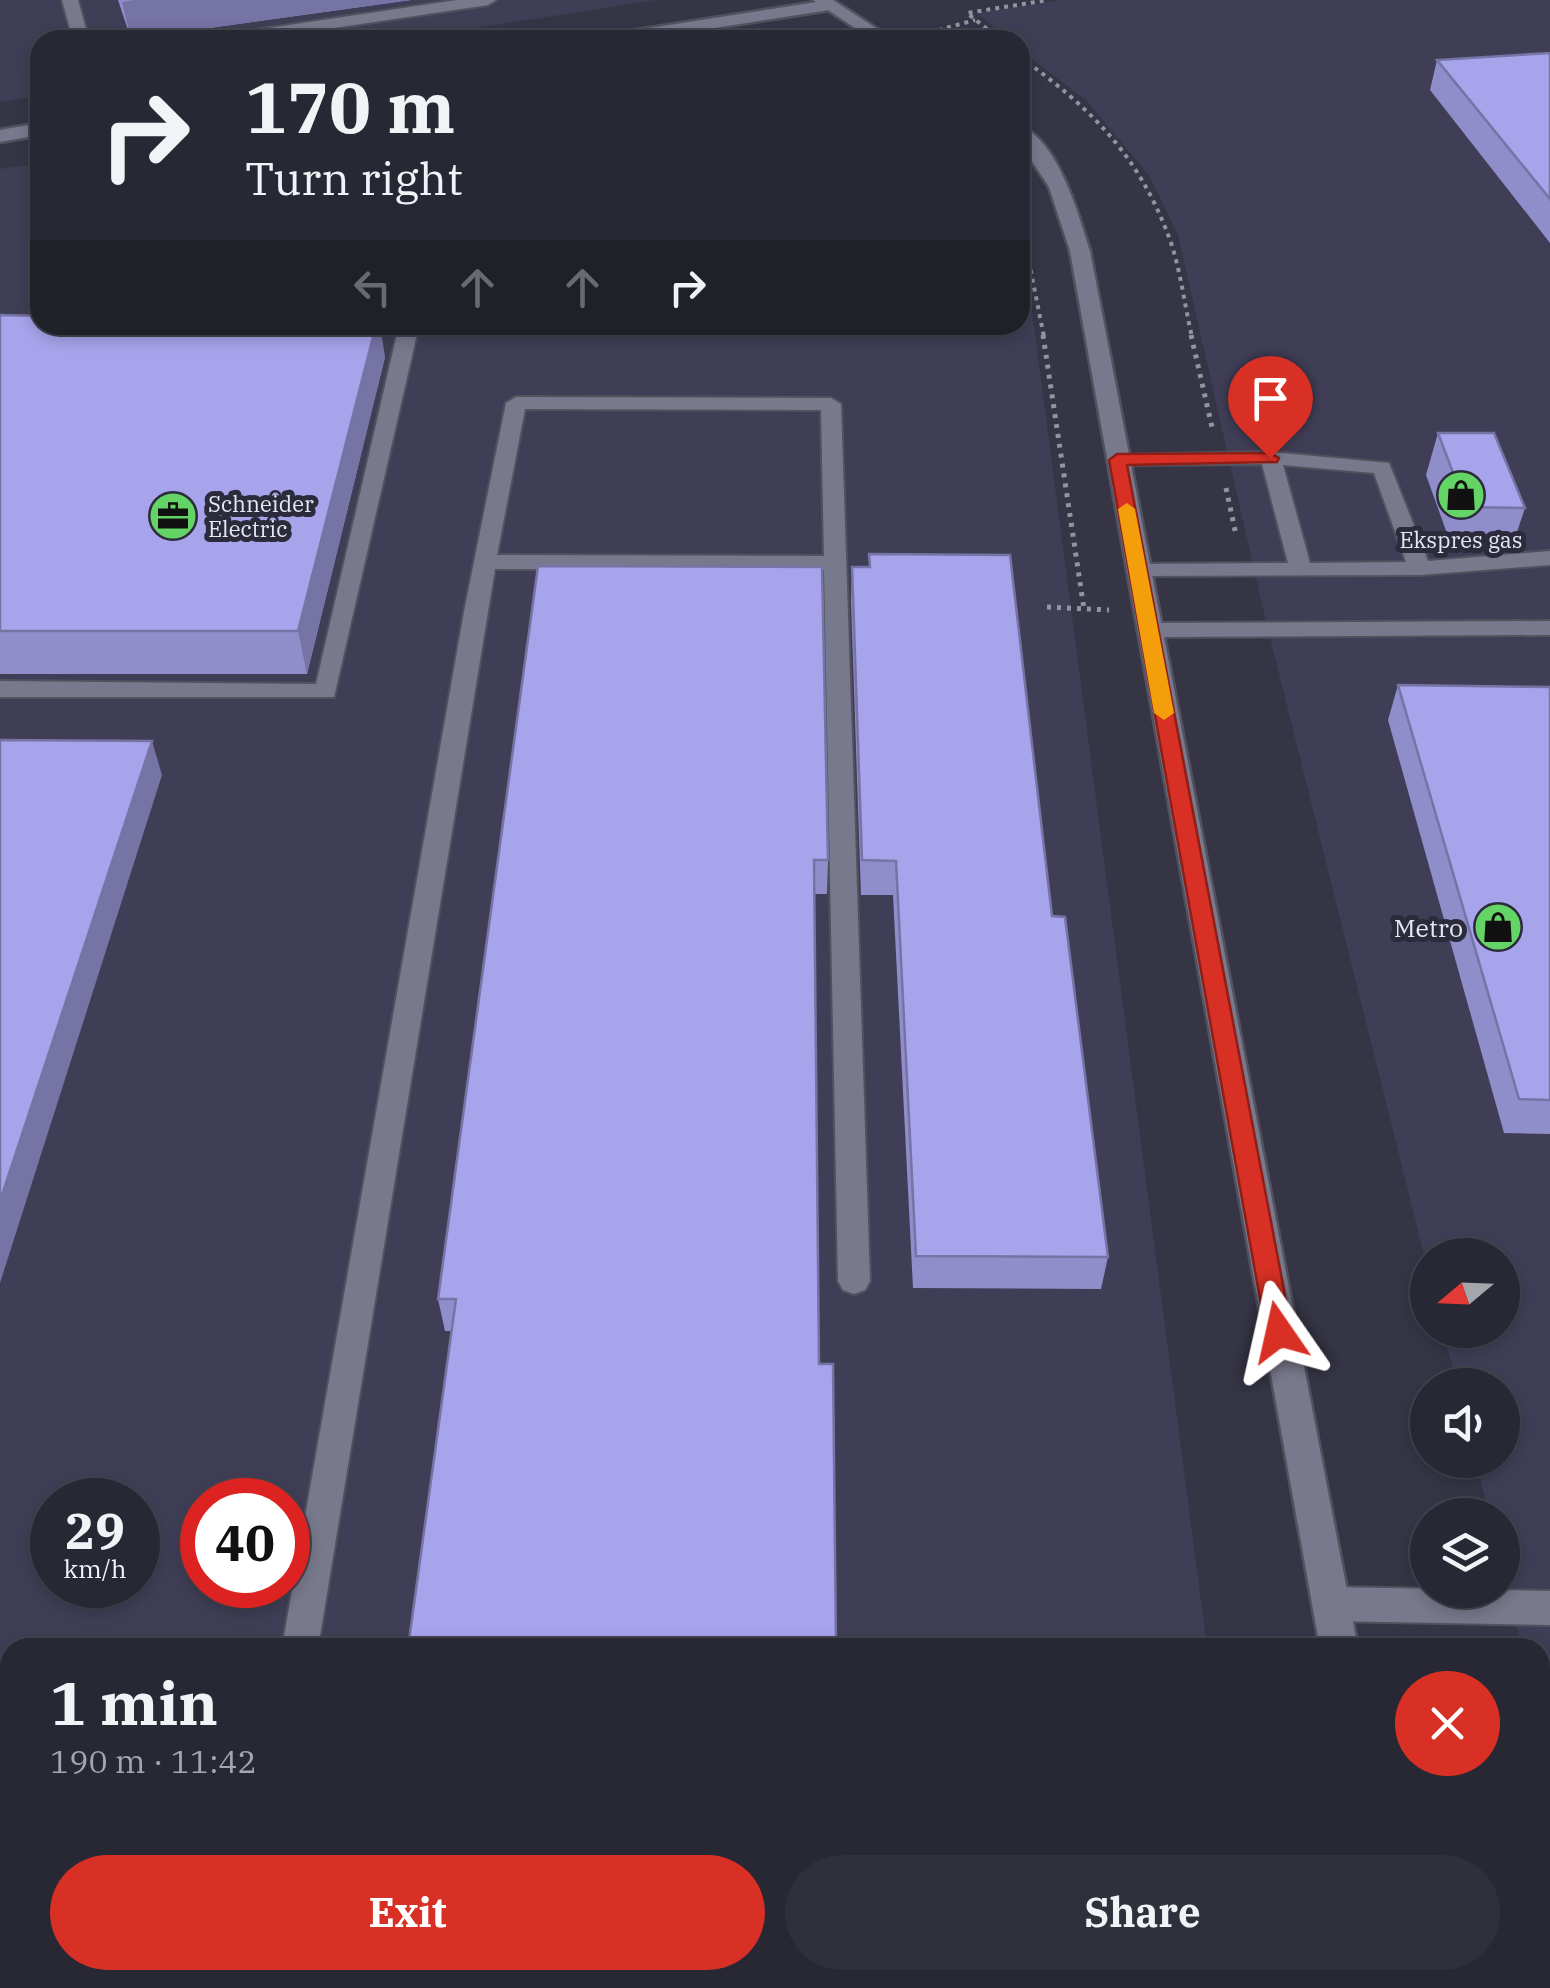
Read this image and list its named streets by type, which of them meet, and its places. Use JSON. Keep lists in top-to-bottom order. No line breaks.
{"places":{"shop":["Ekspres gas","Metro"],"office":["Schneider Electric"]},"north":"left","page":{"turn":["170 m","Turn right"],"speed":"29 km/h","limit":"40","heading":["1 min","190 m · 11:42"],"buttons":["Exit","Share"]}}
